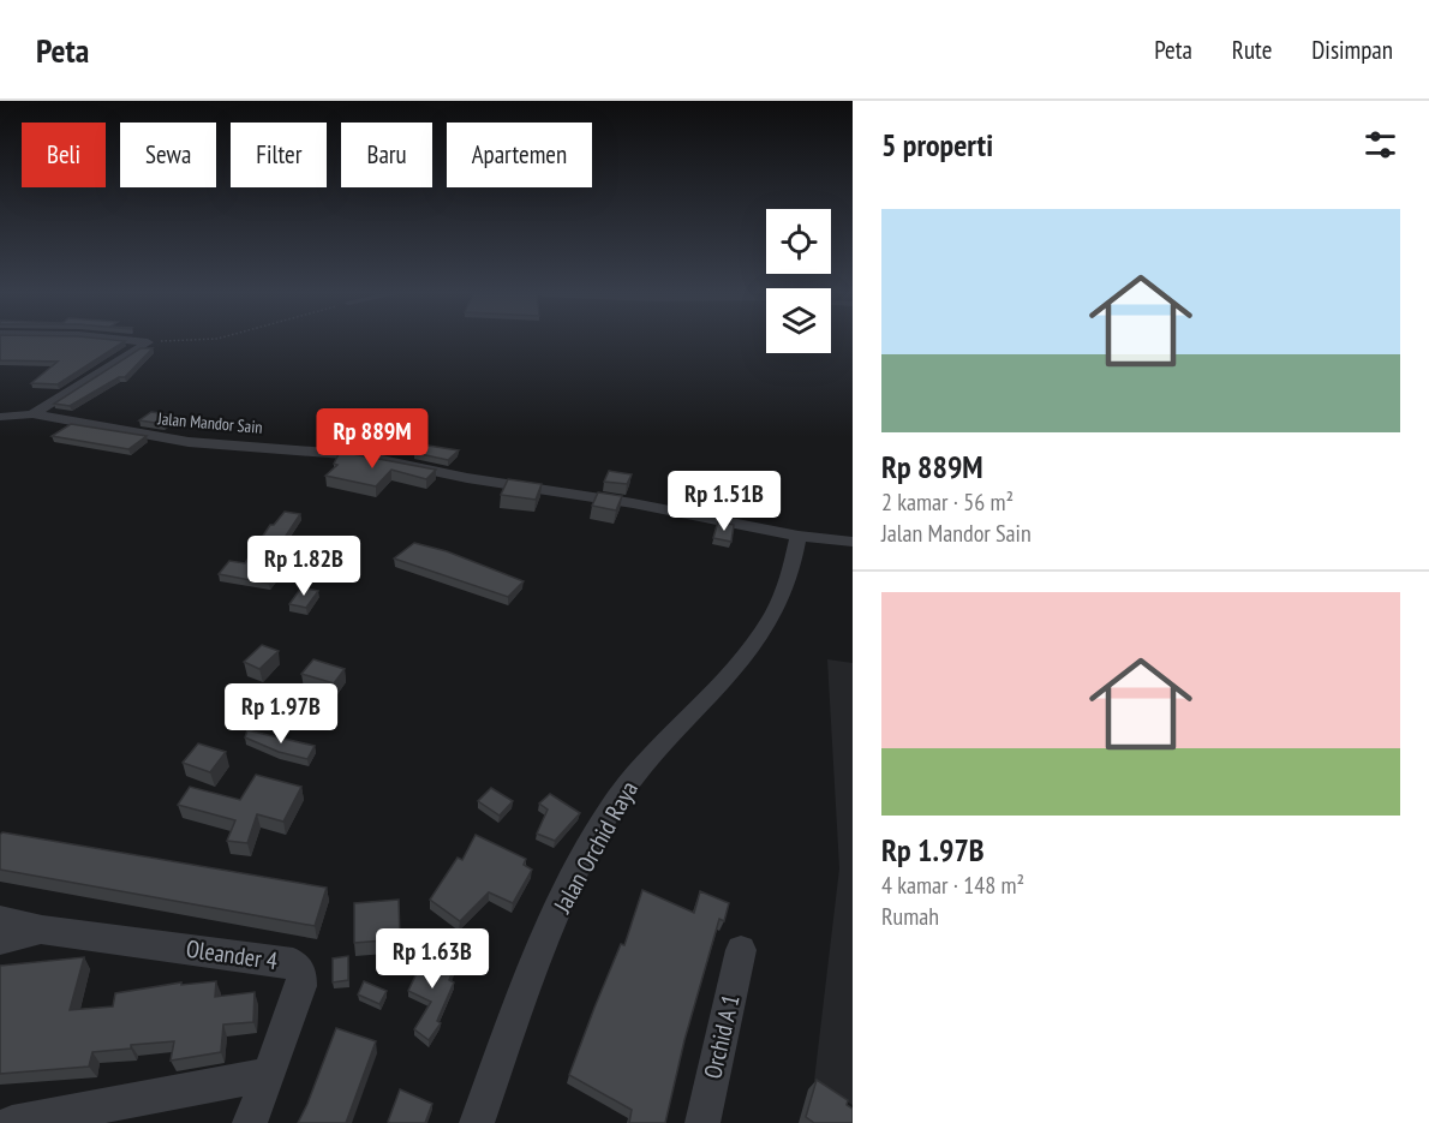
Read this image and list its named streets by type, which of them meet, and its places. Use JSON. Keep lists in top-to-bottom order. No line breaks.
{"streets":{"street":["Jalan Mandor Sain","Jalan Orchid Raya","Oleander 4","Orchid A 1"]},"crossings":[["Jalan Mandor Sain","Jalan Orchid Raya"]],"page":{"header":"Peta","nav":["Peta","Rute","Disimpan"],"heading":"5 properti","chip":["Beli","Sewa","Filter","Baru","Apartemen"],"list":[{"name":"Rp 889M","note":"2 kamar · 56 m² · Jalan Mandor Sain"},{"name":"Rp 1.97B","note":"4 kamar · 148 m² · Rumah"}],"price":["Rp 889M","Rp 1.51B","Rp 1.82B","Rp 1.97B","Rp 1.63B"]}}
